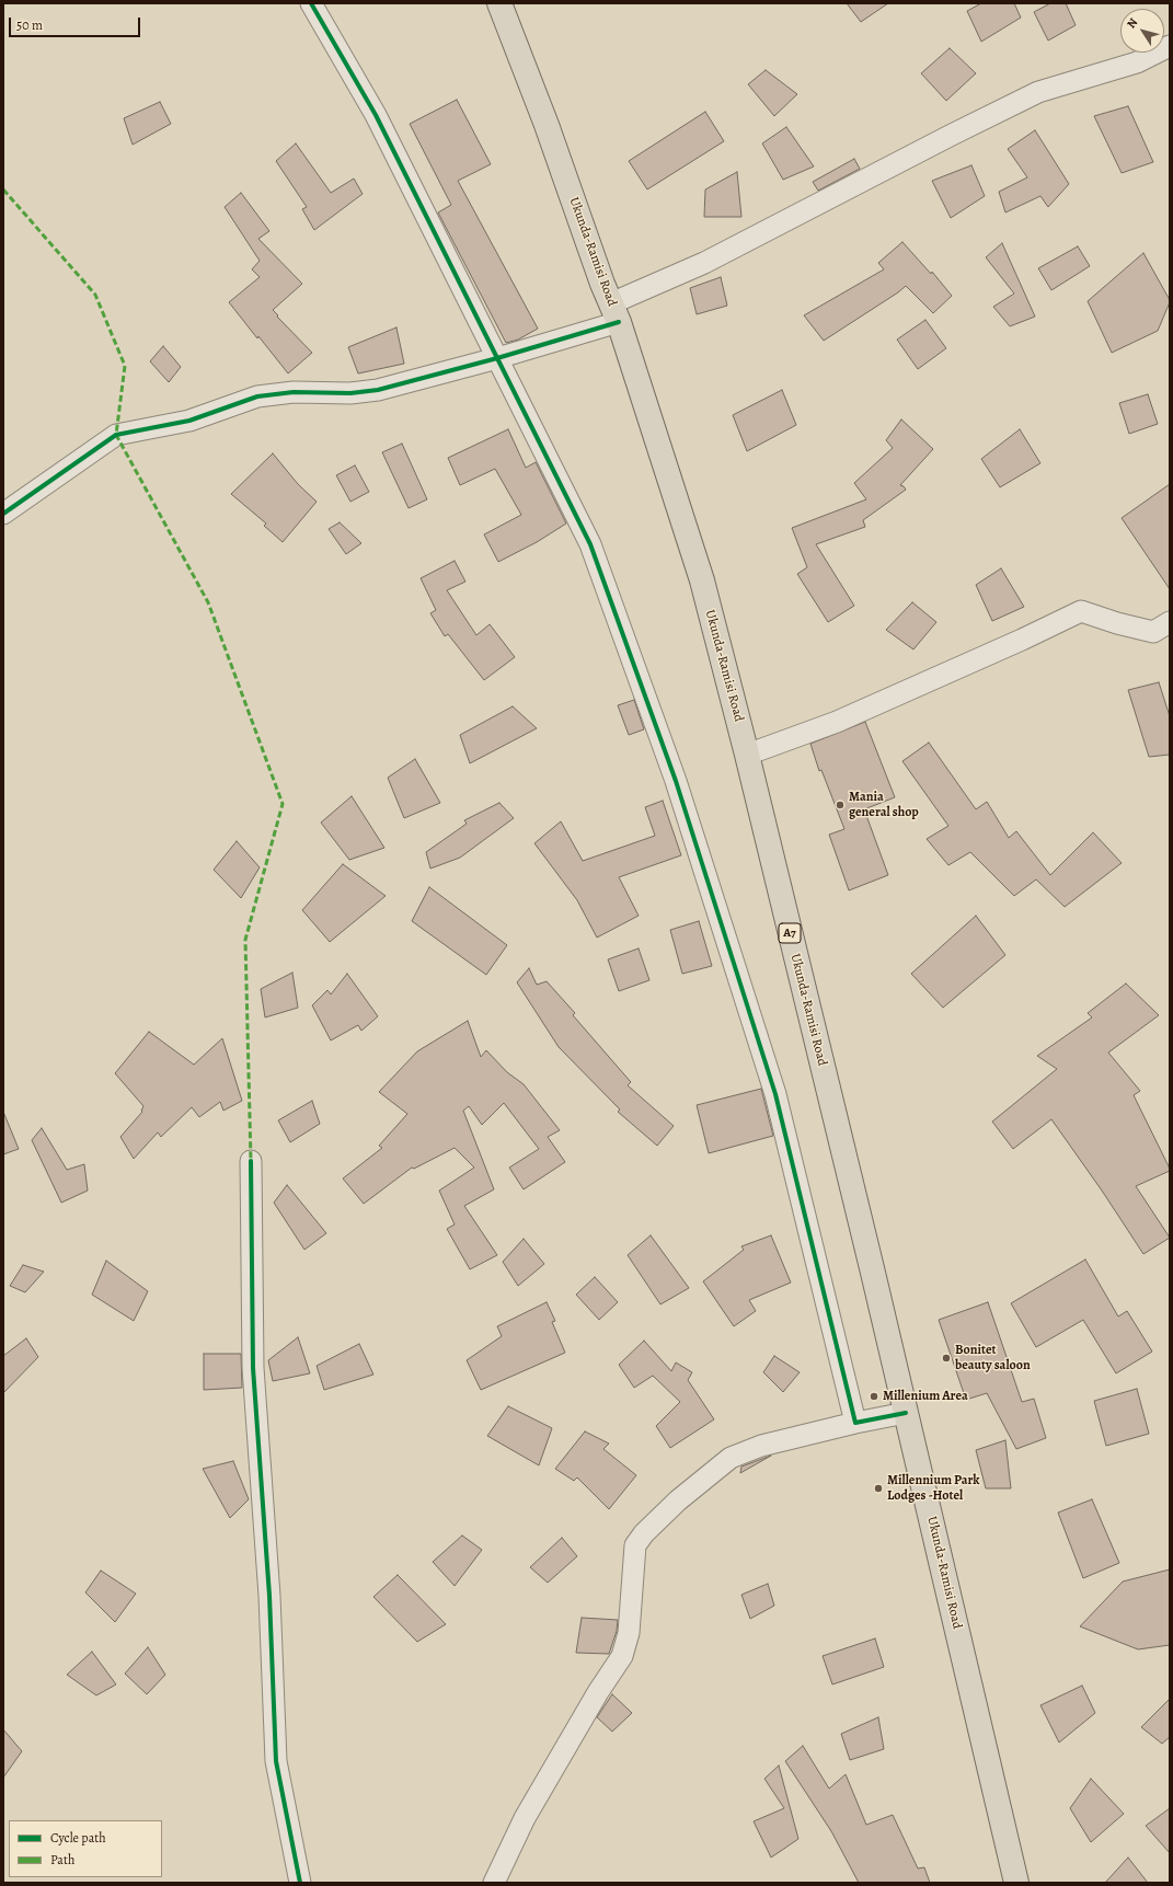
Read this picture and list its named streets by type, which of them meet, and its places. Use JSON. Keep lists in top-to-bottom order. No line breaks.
{"streets":{"highway":["Ukunda-Ramisi Road","A7"]},"places":["Mania general shop","Bonitet beauty saloon","Millenium Area","Millennium Park Lodges -Hotel"],"legend":["Cycle path","Path"],"scale_bar":"50 m","north":"top left"}
